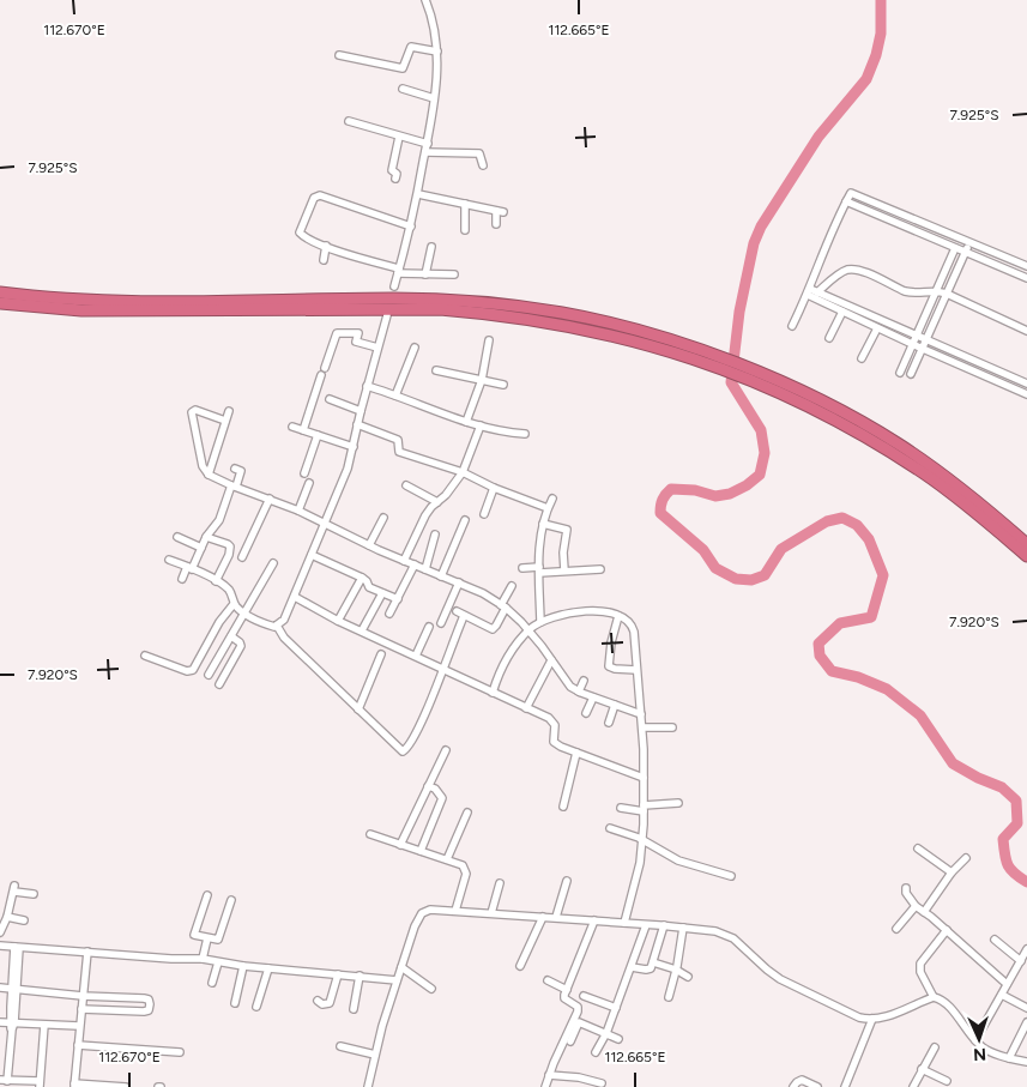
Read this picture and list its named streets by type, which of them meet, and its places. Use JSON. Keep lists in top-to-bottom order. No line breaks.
{"north":"bottom","coordinates":["112.670°E","112.665°E","7.925°S","7.920°S"]}
